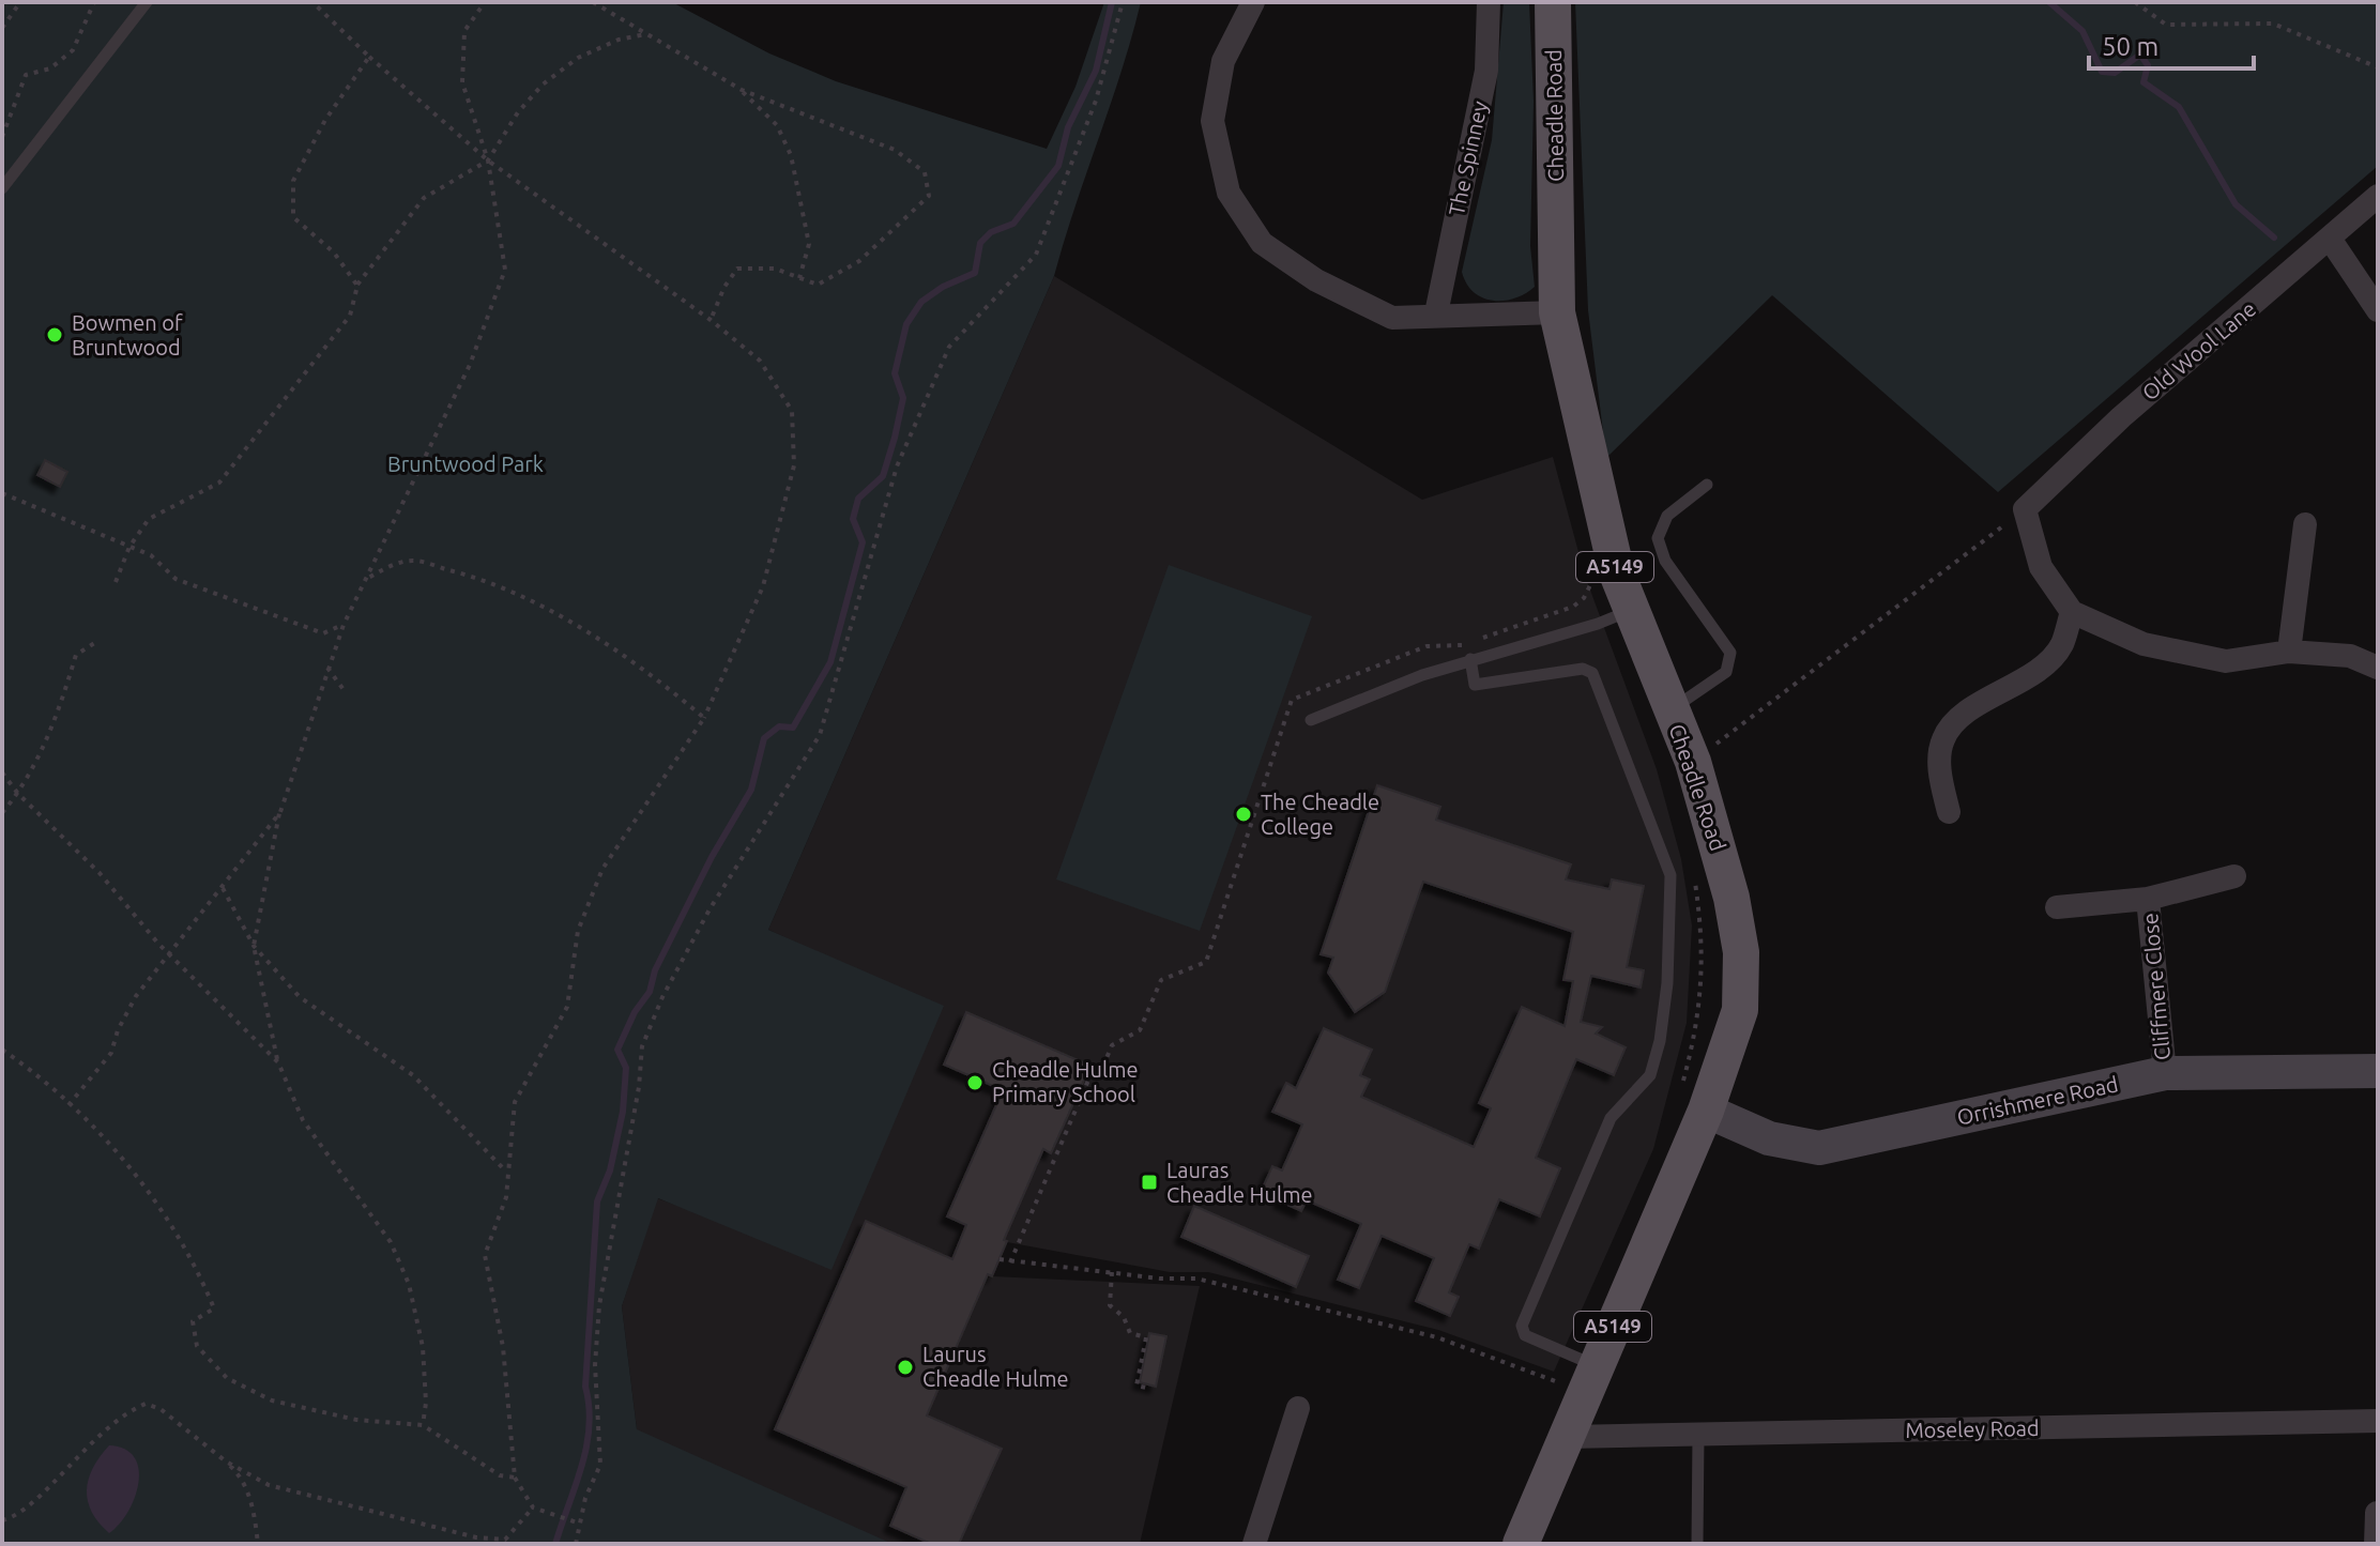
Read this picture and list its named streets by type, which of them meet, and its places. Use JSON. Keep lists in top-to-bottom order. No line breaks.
{"streets":{"main road":["Cheadle Road","A5149"],"street":["The Spinney","Old Wool Lane","Cliffmere Close","Orrishmere Road","Moseley Road"]},"crossings":[["Cheadle Road","Orrishmere Road"],["Cheadle Road","Moseley Road"],["Cliffmere Close","Orrishmere Road"]],"parks":["Bruntwood Park"],"places":{"other":["Bowmen of Bruntwood","The Cheadle College","Cheadle Hulme Primary School","Laurus Cheadle Hulme"],"transit":["Lauras Cheadle Hulme"]},"scale_bar":"50 m"}
